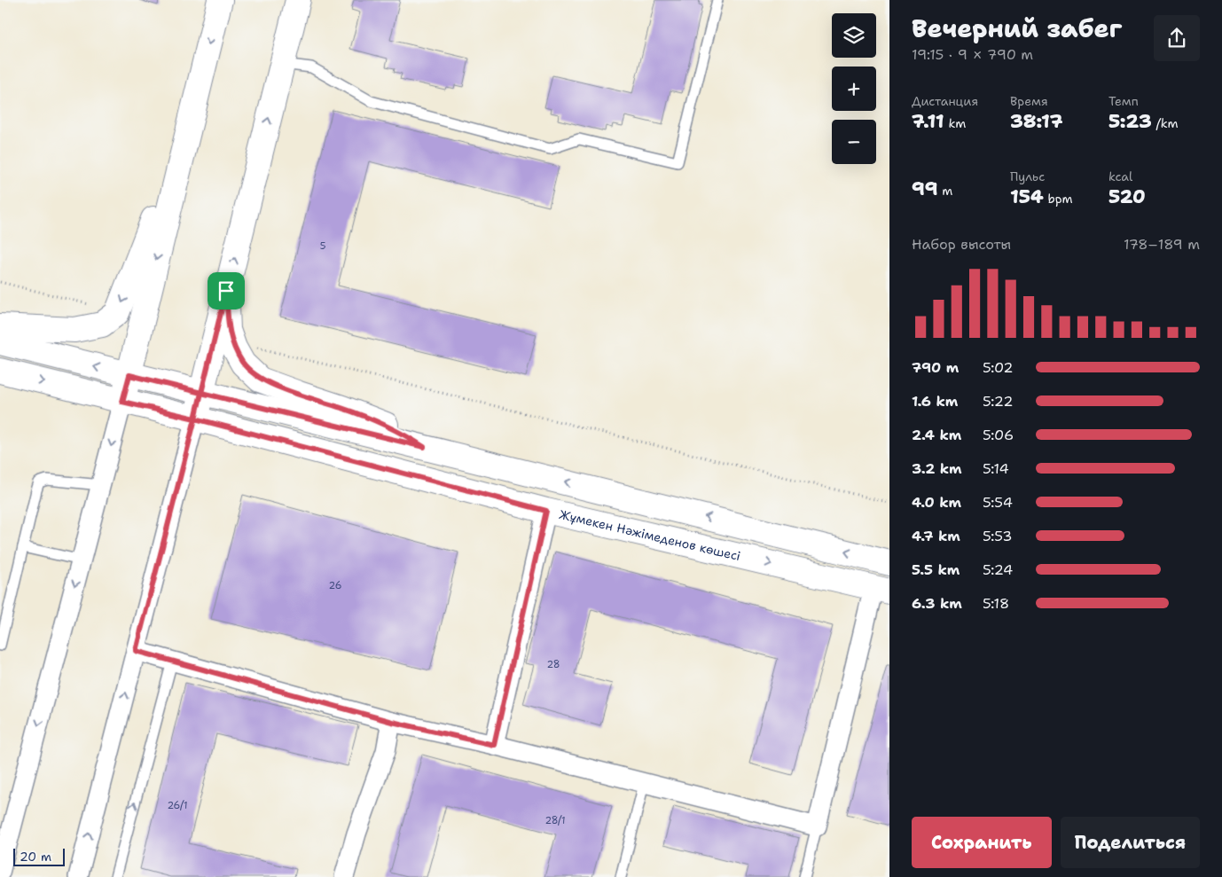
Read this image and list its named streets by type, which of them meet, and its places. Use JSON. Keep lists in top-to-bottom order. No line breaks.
{"streets":{"main road":["Жұмекен Нәжімеденов көшесі"]},"house_numbers":["5","26","28","26/1","28/1"],"scale_bar":"20 m","page":{"heading":["Вечерний забег","19:15 · 9 × 790 m"],"map_buttons":["+","−"],"stats":[["Дистанция","7.11 km"],["Время","38:17"],["Темп","5:23 /km"],["99 m"],["Пульс","154 bpm"],["kcal","520"]],"chart":["Набор высоты","178–189 m"],"list":[{"name":"790 m","note":"5:02"},{"name":"1.6 km","note":"5:22"},{"name":"2.4 km","note":"5:06"},{"name":"3.2 km","note":"5:14"},{"name":"4.0 km","note":"5:54"},{"name":"4.7 km","note":"5:53"},{"name":"5.5 km","note":"5:24"},{"name":"6.3 km","note":"5:18"}],"buttons":["Сохранить","Поделиться"],"scale":"20 m"}}
